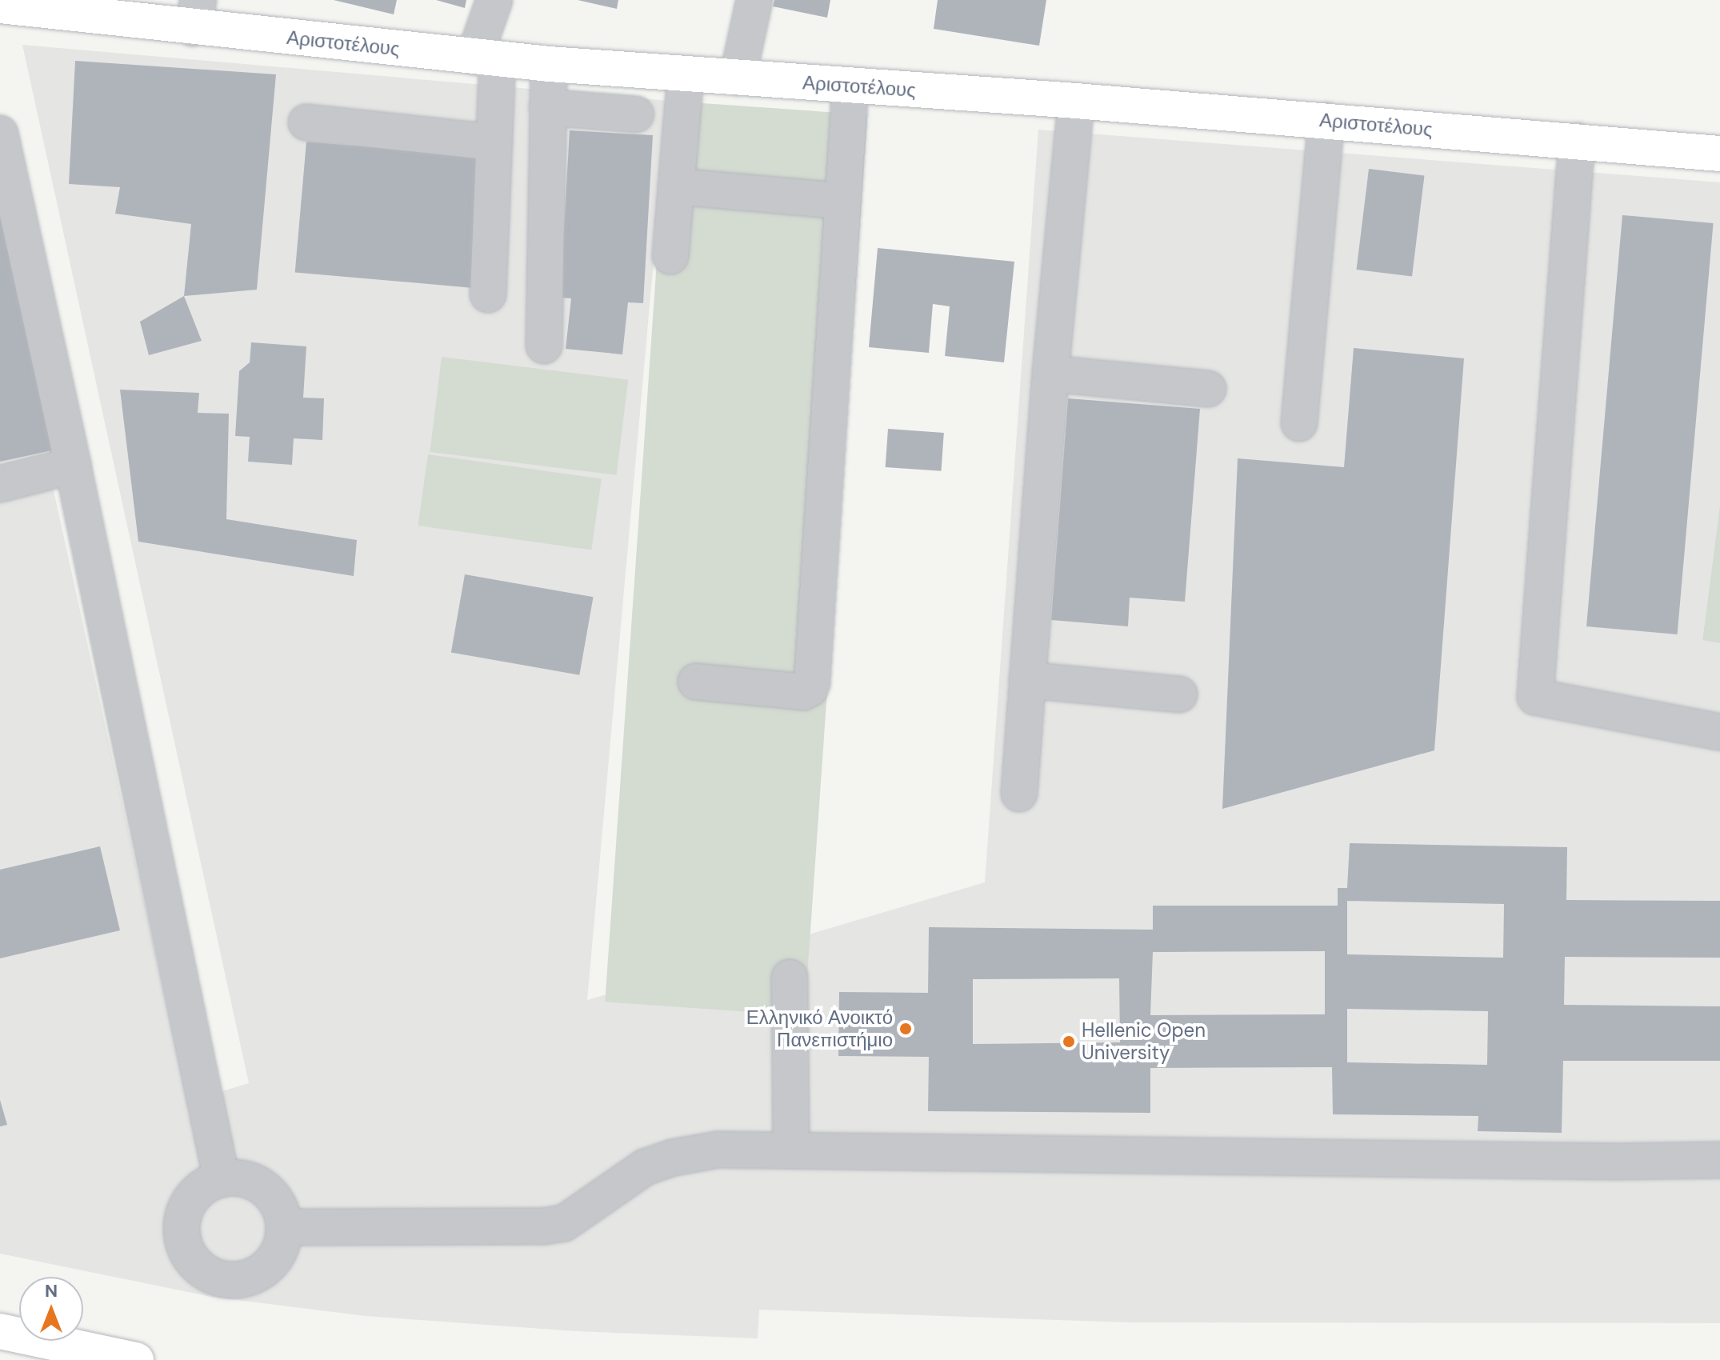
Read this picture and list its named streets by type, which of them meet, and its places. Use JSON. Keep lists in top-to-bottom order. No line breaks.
{"streets":{"main road":["Αριστοτέλους"]},"places":["Ελληνικό Ανοικτό Πανεπιστήμιο","Hellenic Open University"],"north":"top"}
